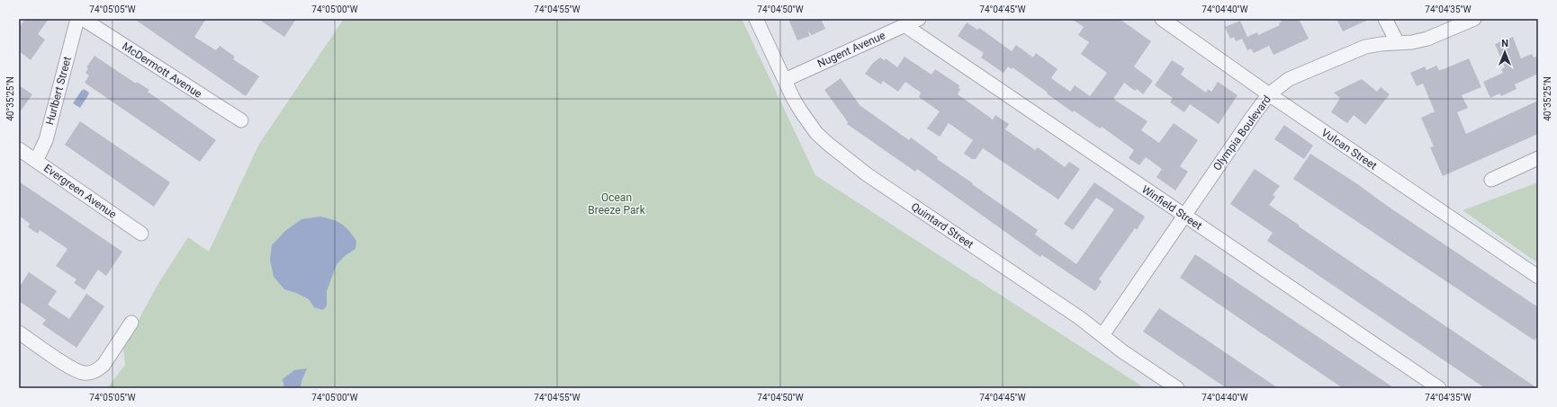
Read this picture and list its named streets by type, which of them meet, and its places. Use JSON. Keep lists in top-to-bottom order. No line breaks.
{"streets":{"street":["Nugent Avenue","McDermott Avenue","Hurlbert Street","Olympia Boulevard","Vulcan Street","Evergreen Avenue","Winfield Street","Quintard Street"]},"crossings":[["Nugent Avenue","Winfield Street"],["Nugent Avenue","Quintard Street"],["Hurlbert Street","Evergreen Avenue"],["Olympia Boulevard","Vulcan Street"],["Olympia Boulevard","Winfield Street"],["Olympia Boulevard","Quintard Street"]],"parks":["Ocean Breeze Park"],"north":"top","coordinates":["74°05'05\"W","74°05'00\"W","74°04'55\"W","74°04'50\"W","74°04'45\"W","74°04'40\"W","74°04'35\"W","40°35'25\"N"]}
